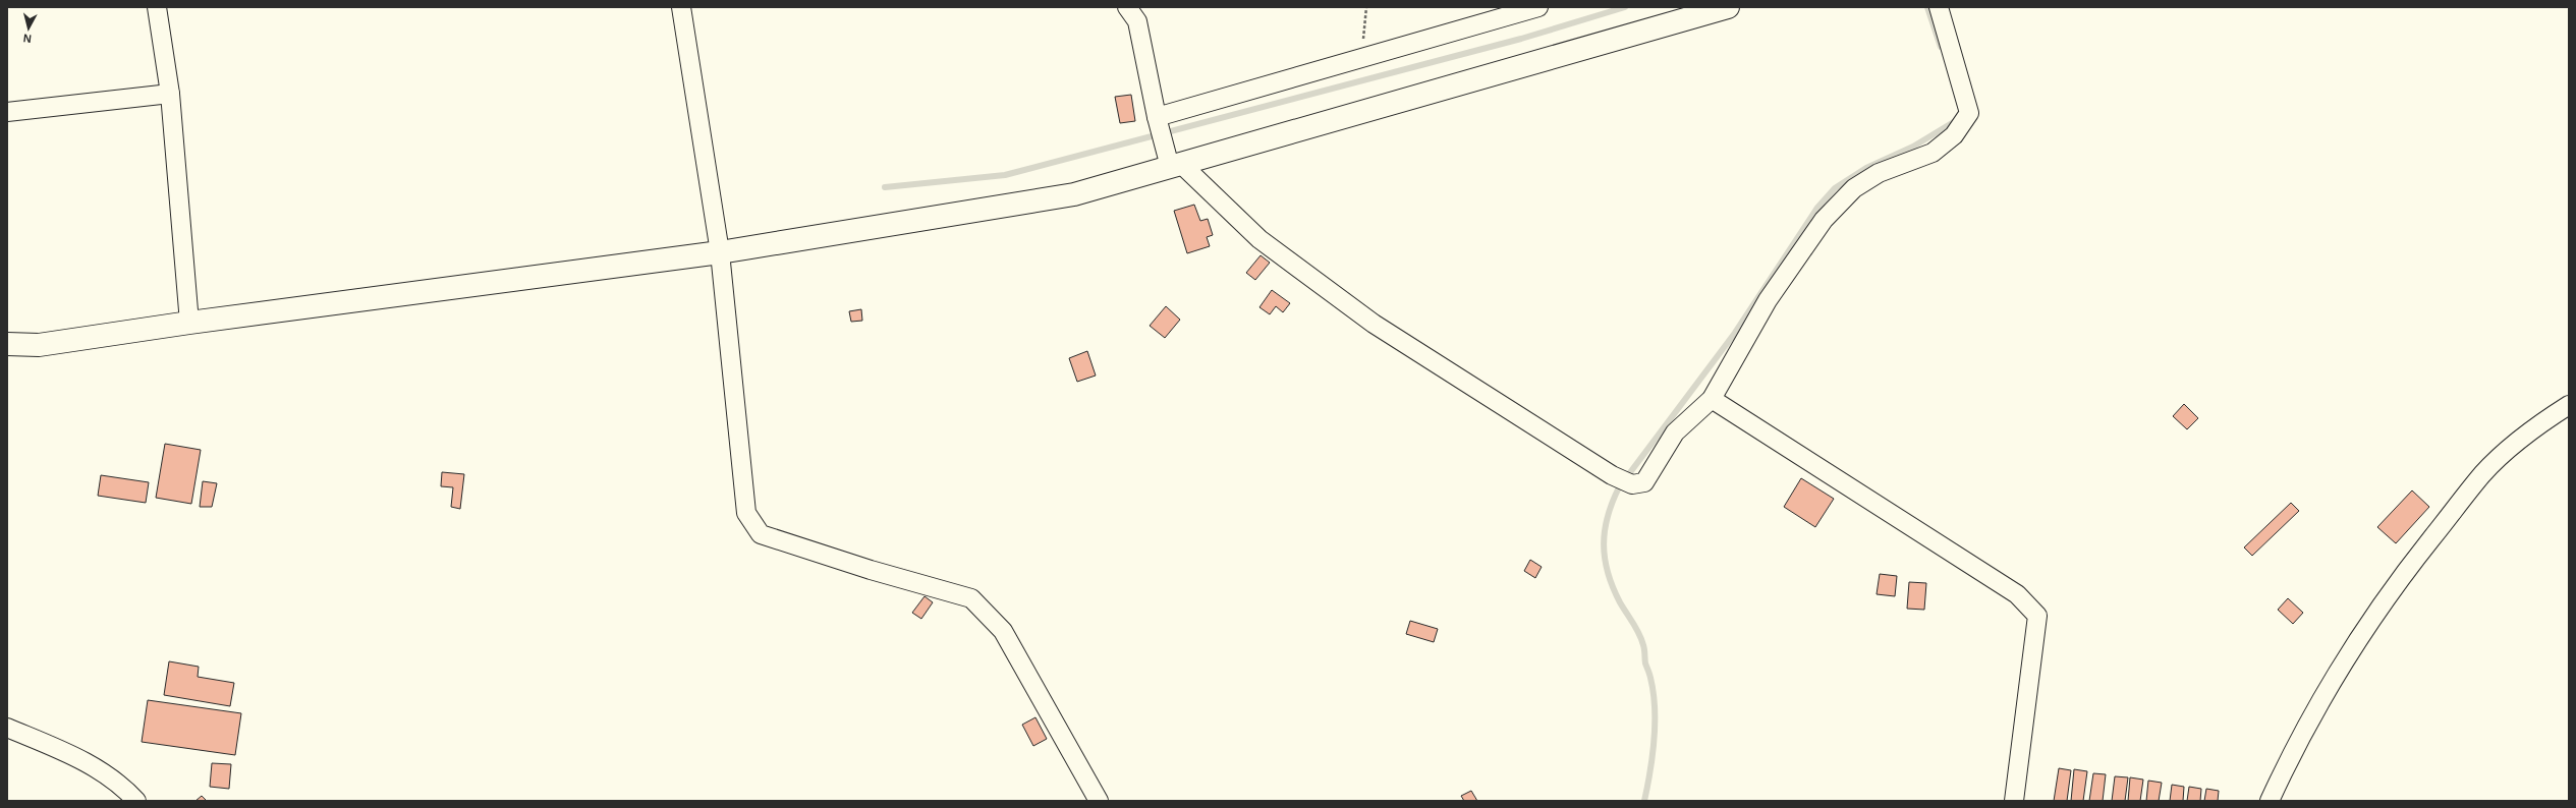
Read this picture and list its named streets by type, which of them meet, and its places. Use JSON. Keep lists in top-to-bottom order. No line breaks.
{"north":"bottom"}
